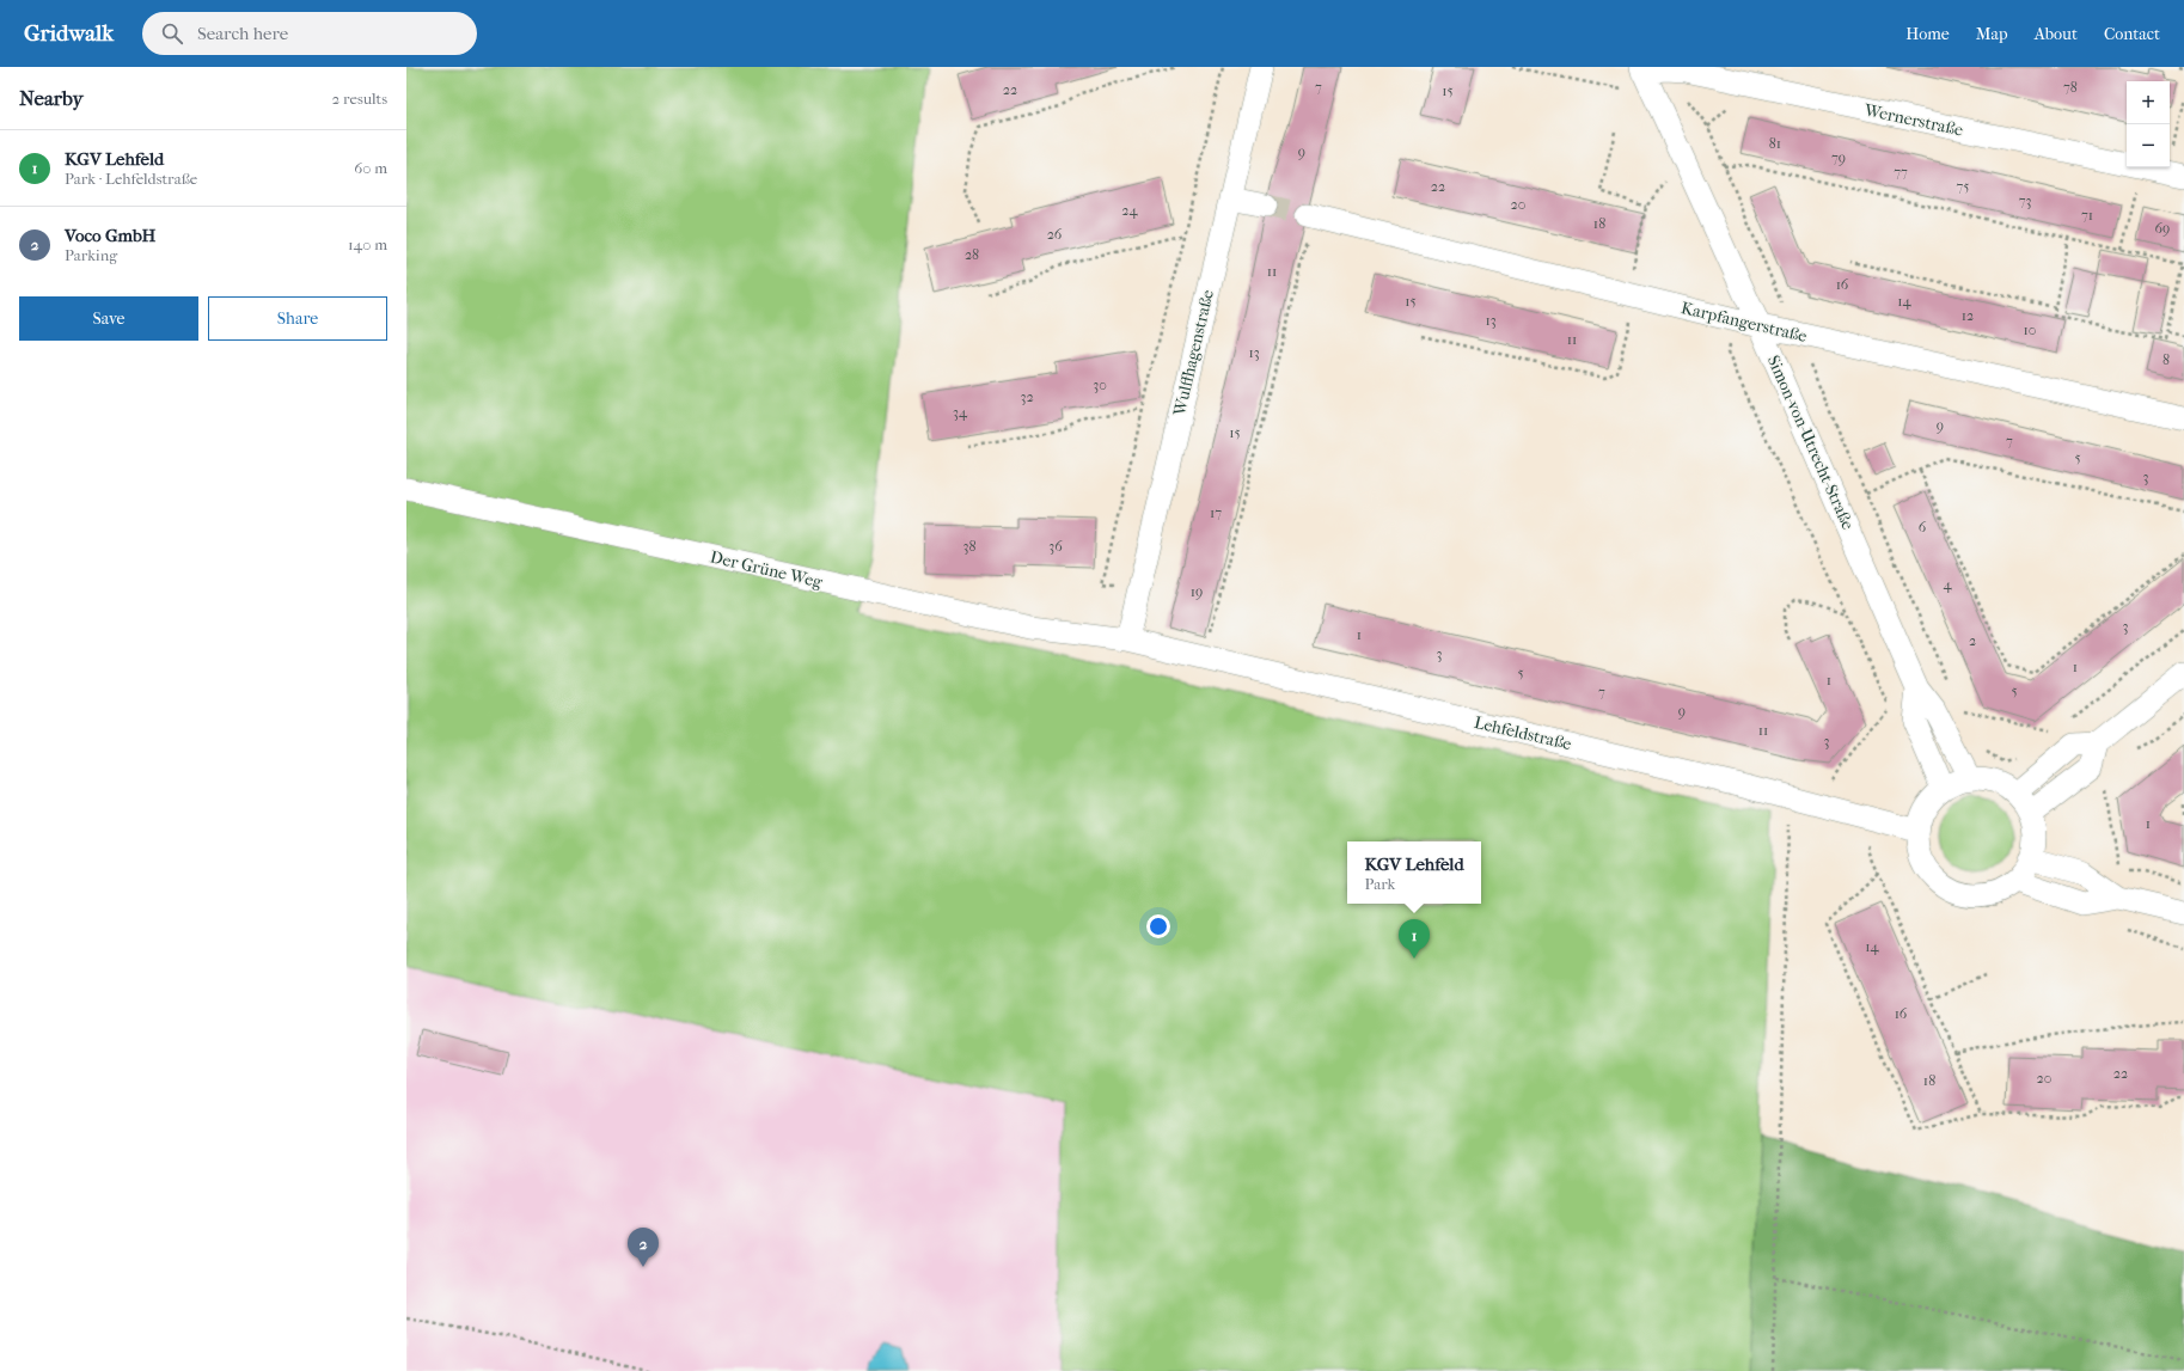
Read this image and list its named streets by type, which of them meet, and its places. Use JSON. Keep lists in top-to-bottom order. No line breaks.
{"streets":{"street":["Wernerstraße","Karpfangerstraße","Wulffhagenstraße","Simon-von-Utrecht-Straße","Der Grüne Weg","Lehfeldstraße"]},"crossings":[["Wernerstraße","Simon-von-Utrecht-Straße"],["Karpfangerstraße","Simon-von-Utrecht-Straße"],["Wulffhagenstraße","Der Grüne Weg"],["Wulffhagenstraße","Lehfeldstraße"],["Simon-von-Utrecht-Straße","Lehfeldstraße"],["Der Grüne Weg","Lehfeldstraße"]],"house_numbers":["7","78","22","15","81","9","79","77","22","75","73","20","24","71","18","69","26","28","11","16","15","14","12","13","10","11","13","8","30","32","34","9","15","7","5","3","17","6","38","36","4","19","3","1","2","3","1","5","1","5","7","9","11","3","1","14","16","22","20","18"],"page":{"header":"Gridwalk","search":"Search here","nav":["Home","Map","About","Contact"],"heading":["Nearby","2 results"],"map_buttons":["+","−"],"list":[{"mark":"1","name":"KGV Lehfeld","note":"Park · Lehfeldstraße","value":"60 m"},{"mark":"2","name":"Voco GmbH","note":"Parking","value":"140 m"}],"buttons":["Save","Share"],"popup":["KGV Lehfeld","Park"],"pins":["1","2"]}}
